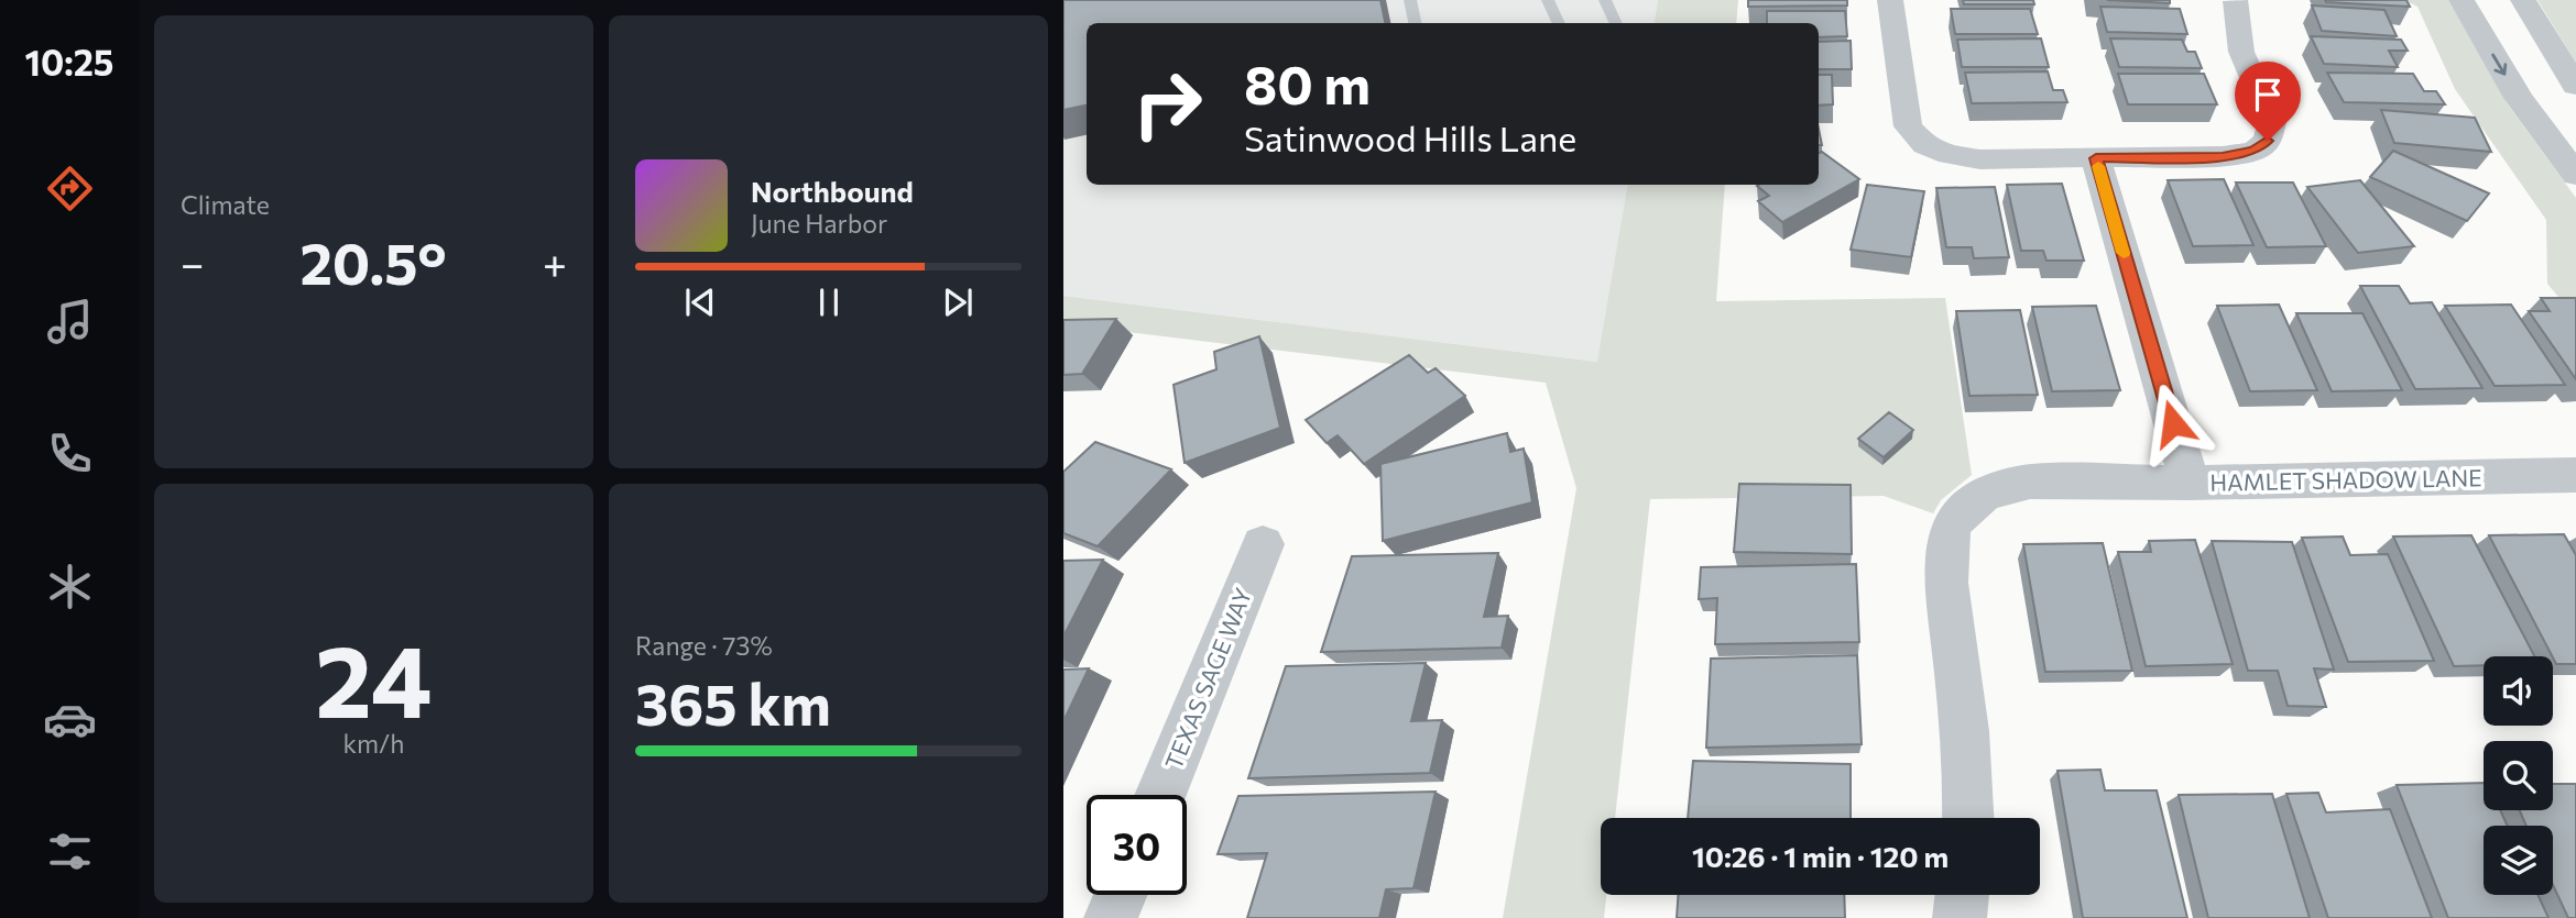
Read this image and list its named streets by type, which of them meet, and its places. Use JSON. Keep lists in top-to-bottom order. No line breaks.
{"streets":{"street":["HAMLET SHADOW LANE","TEXAS SAGE WAY"]},"page":{"tabs":"10:25","tile":["Climate",["24","km/h"],["Range · 73%","365 km"]],"turn":["80 m","Satinwood Hills Lane"],"song":["Northbound","June Harbor"],"heat":["−","20.5°","+"],"limit":"30","trip":"10:26 · 1 min · 120 m"}}
